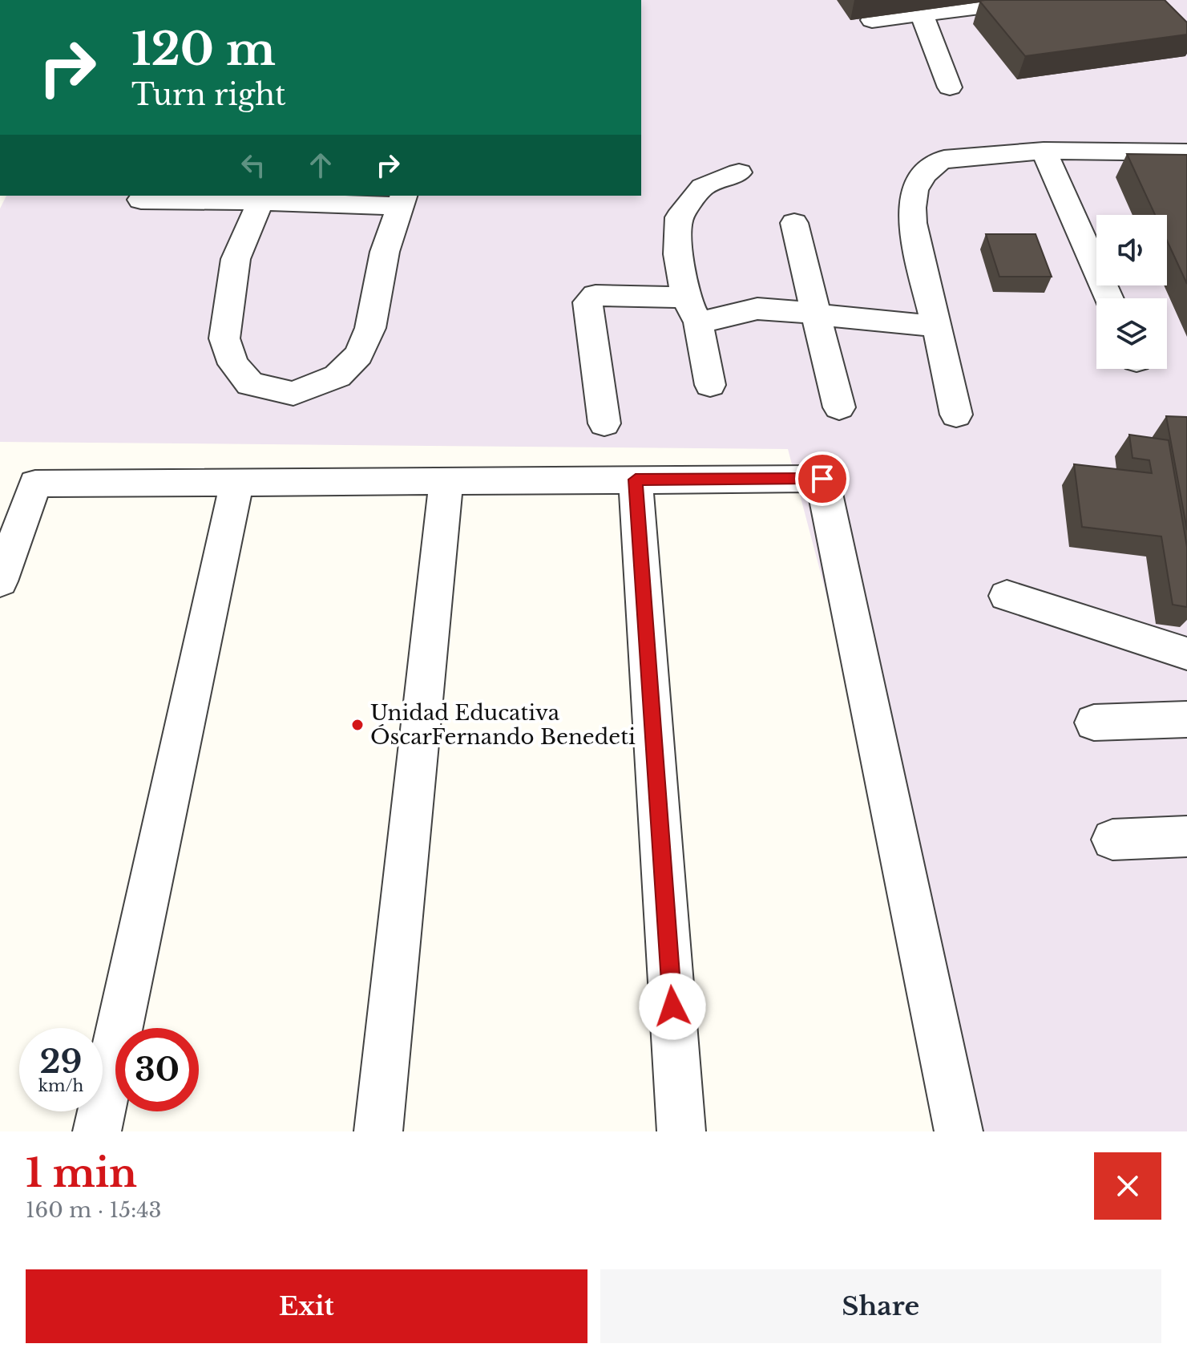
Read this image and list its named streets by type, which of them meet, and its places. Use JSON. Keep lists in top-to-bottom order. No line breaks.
{"places":["Unidad Educativa ÓscarFernando Benedeti"],"page":{"turn":["120 m","Turn right"],"speed":"29 km/h","limit":"30","heading":["1 min","160 m · 15:43"],"buttons":["Exit","Share"]}}
